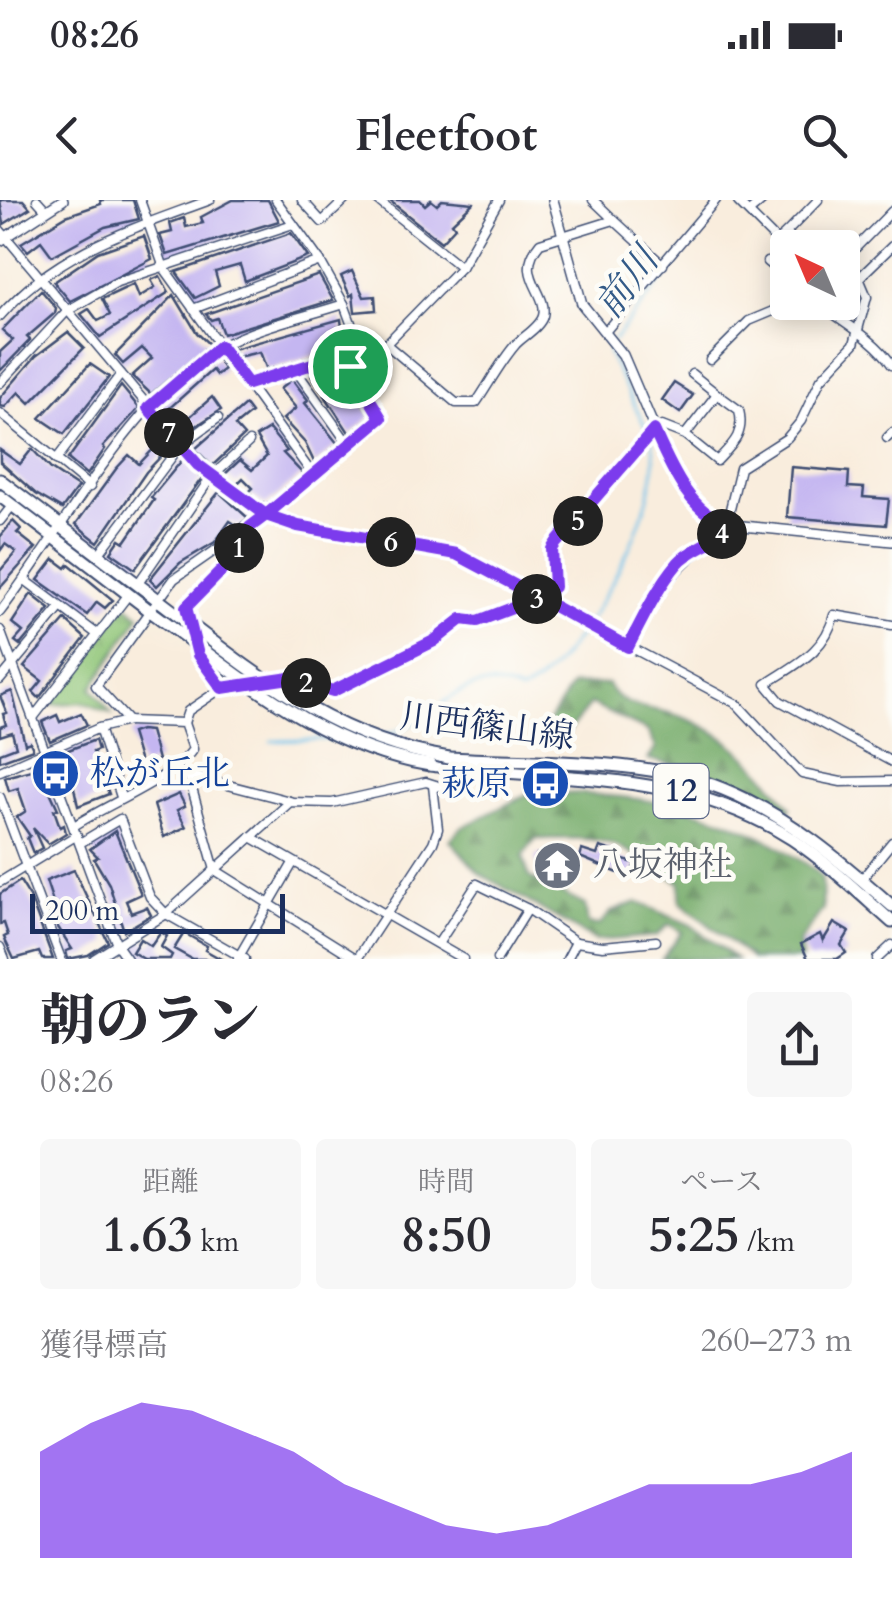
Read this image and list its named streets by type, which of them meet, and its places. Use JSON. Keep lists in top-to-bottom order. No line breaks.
{"streets":{"main road":["川西篠山線","12"]},"water":["前川"],"places":{"bus stop":["松が丘北","萩原"],"temple":["八坂神社"]},"scale_bar":"200 m","north":"top left","page":{"status":"08:26","header":"Fleetfoot","pins":["7","5","4","6","1","3","2"],"scale":"200 m","heading":["朝のラン","08:26"],"stats":[["距離","1.63 km"],["時間","8:50"],["ペース","5:25 /km"]],"chart":["獲得標高","260–273 m"]}}
